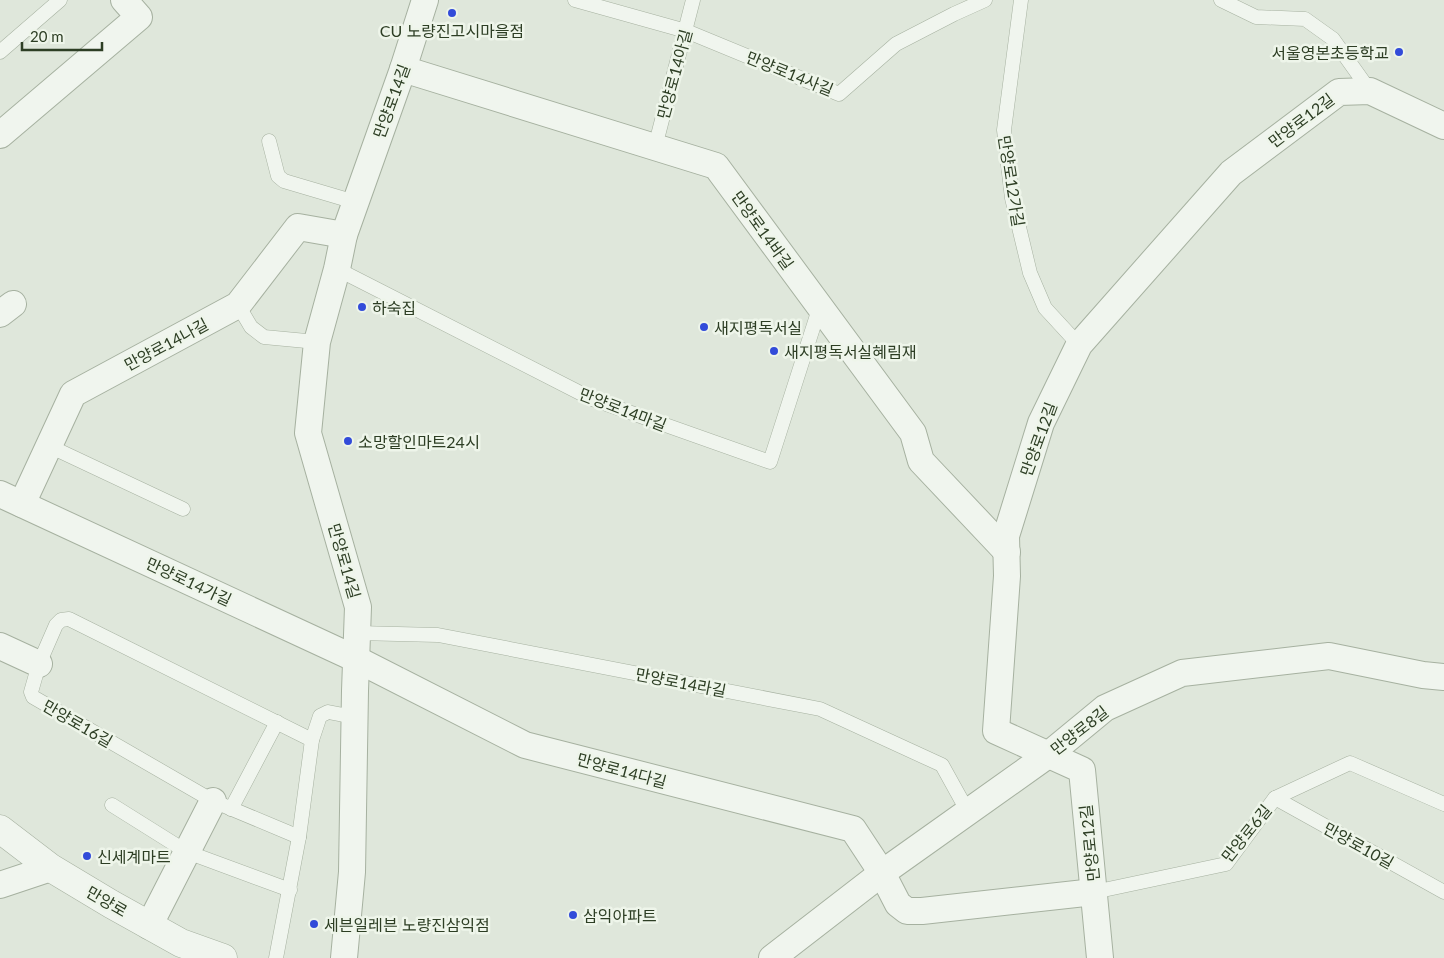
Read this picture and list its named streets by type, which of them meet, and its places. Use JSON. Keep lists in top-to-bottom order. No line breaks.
{"streets":{"street":["만양로14길","만양로12길","만양로14바길","만양로14나길","만양로14가길","만양로8길","만양로14다길","만양로"],"lane":["만양로14사길","만양로14아길","만양로12가길","만양로14마길","만양로14라길","만양로16길","만양로6길","만양로10길"]},"crossings":[["만양로14사길","만양로14아길"],["만양로14아길","만양로14바길"],["만양로14길","만양로14바길"],["만양로14길","만양로14나길"],["만양로14길","만양로14마길"],["만양로14길","만양로14가길"],["만양로14길","만양로14라길"],["만양로14길","만양로14다길"],["만양로12길","만양로12가길"],["만양로12길","만양로14바길"],["만양로12길","만양로8길"],["만양로12길","만양로14다길"],["만양로12길","만양로6길"],["만양로14바길","만양로14마길"],["만양로14나길","만양로14가길"],["만양로14가길","만양로14다길"],["만양로14라길","만양로8길"],["만양로8길","만양로14다길"],["만양로14다길","만양로6길"],["만양로6길","만양로10길"]],"places":["CU 노량진고시마을점","서울영본초등학교","하숙집","새지평독서실","새지평독서실혜림재","소망할인마트24시","신세계마트","삼익아파트","세븐일레븐 노량진삼익점"],"scale_bar":"20 m"}
